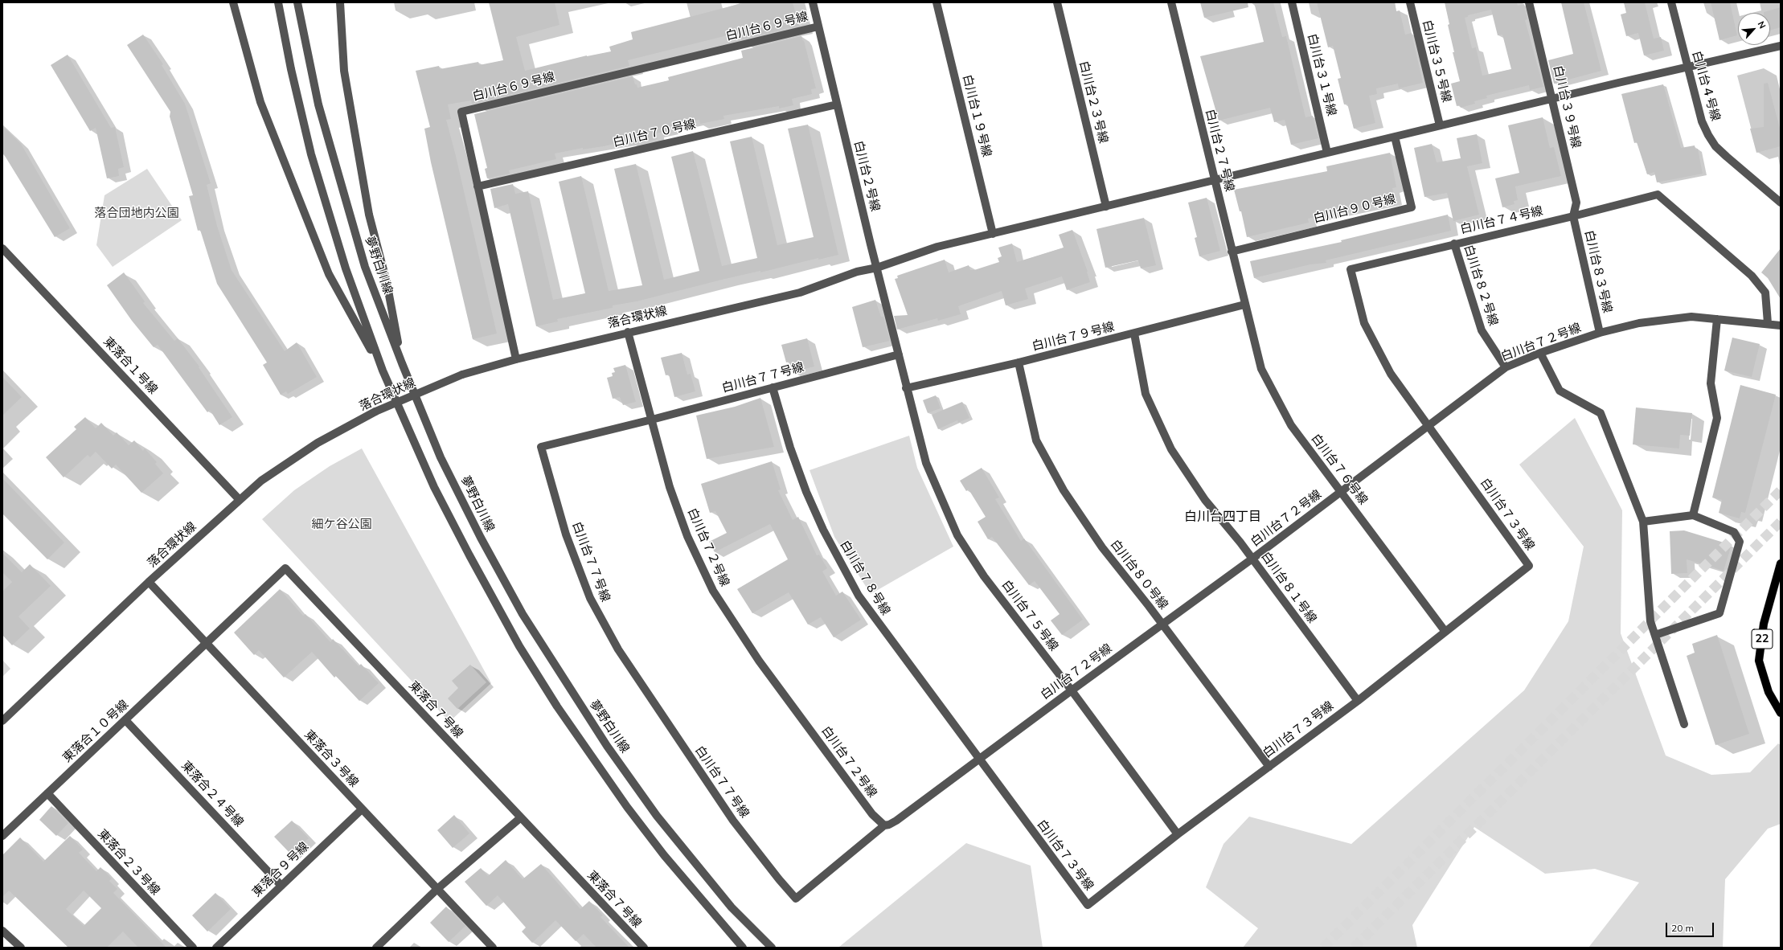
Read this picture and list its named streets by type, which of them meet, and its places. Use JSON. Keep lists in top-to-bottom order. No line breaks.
{"streets":{"main road":["22"],"street":["白川台６９号線","白川台３５号線","白川台３１号線","白川台４号線","白川台２３号線","白川台３９号線","白川台１９号線","白川台７０号線","白川台２７号線","白川台２号線","白川台９０号線","白川台７４号線","夢野白川線","白川台８３号線","白川台８２号線","落合環状線","白川台７９号線","白川台７２号線","東落合１号線","白川台７７号線","白川台７６号線","白川台７３号線","白川台８０号線","白川台７８号線","白川台８１号線","白川台７５号線","東落合７号線","東落合１０号線","東落合３号線","東落合２４号線","東落合２３号線","東落合９号線"]},"crossings":[["白川台６９号線","白川台７０号線"],["白川台６９号線","白川台２号線"],["白川台６９号線","落合環状線"],["白川台３５号線","落合環状線"],["白川台３１号線","落合環状線"],["白川台４号線","落合環状線"],["白川台２３号線","落合環状線"],["白川台３９号線","白川台７４号線"],["白川台３９号線","白川台８３号線"],["白川台３９号線","落合環状線"],["白川台１９号線","落合環状線"],["白川台７０号線","白川台２号線"],["白川台２７号線","白川台９０号線"],["白川台２７号線","落合環状線"],["白川台２７号線","白川台７９号線"],["白川台２７号線","白川台７６号線"],["白川台２号線","落合環状線"],["白川台２号線","白川台７７号線"],["白川台２号線","白川台７５号線"],["白川台９０号線","落合環状線"],["白川台７４号線","白川台８３号線"],["白川台７４号線","白川台８２号線"],["白川台７４号線","白川台７２号線"],["白川台７４号線","白川台７３号線"],["白川台８３号線","白川台７２号線"],["白川台８２号線","白川台７２号線"],["落合環状線","白川台７２号線"],["落合環状線","東落合１号線"],["落合環状線","東落合３号線"],["白川台７９号線","白川台７６号線"],["白川台７９号線","白川台８０号線"],["白川台７９号線","白川台８１号線"],["白川台７９号線","白川台７５号線"],["白川台７２号線","白川台７７号線"],["白川台７２号線","白川台７６号線"],["白川台７２号線","白川台７３号線"],["白川台７２号線","白川台８０号線"],["白川台７２号線","白川台７８号線"],["白川台７２号線","白川台８１号線"],["白川台７２号線","白川台７５号線"],["白川台７７号線","白川台７８号線"],["白川台７７号線","白川台７５号線"],["白川台７６号線","白川台７３号線"],["白川台７３号線","白川台８０号線"],["白川台７３号線","白川台７８号線"],["白川台７３号線","白川台８１号線"],["白川台７３号線","白川台７５号線"],["東落合７号線","東落合１０号線"],["東落合７号線","東落合３号線"],["東落合１０号線","東落合３号線"],["東落合１０号線","東落合２４号線"],["東落合１０号線","東落合２３号線"],["東落合３号線","東落合９号線"],["東落合２４号線","東落合９号線"]],"districts":["白川台四丁目"],"parks":["落合団地内公園","細ケ谷公園"],"scale_bar":"20 m","north":"top right"}
